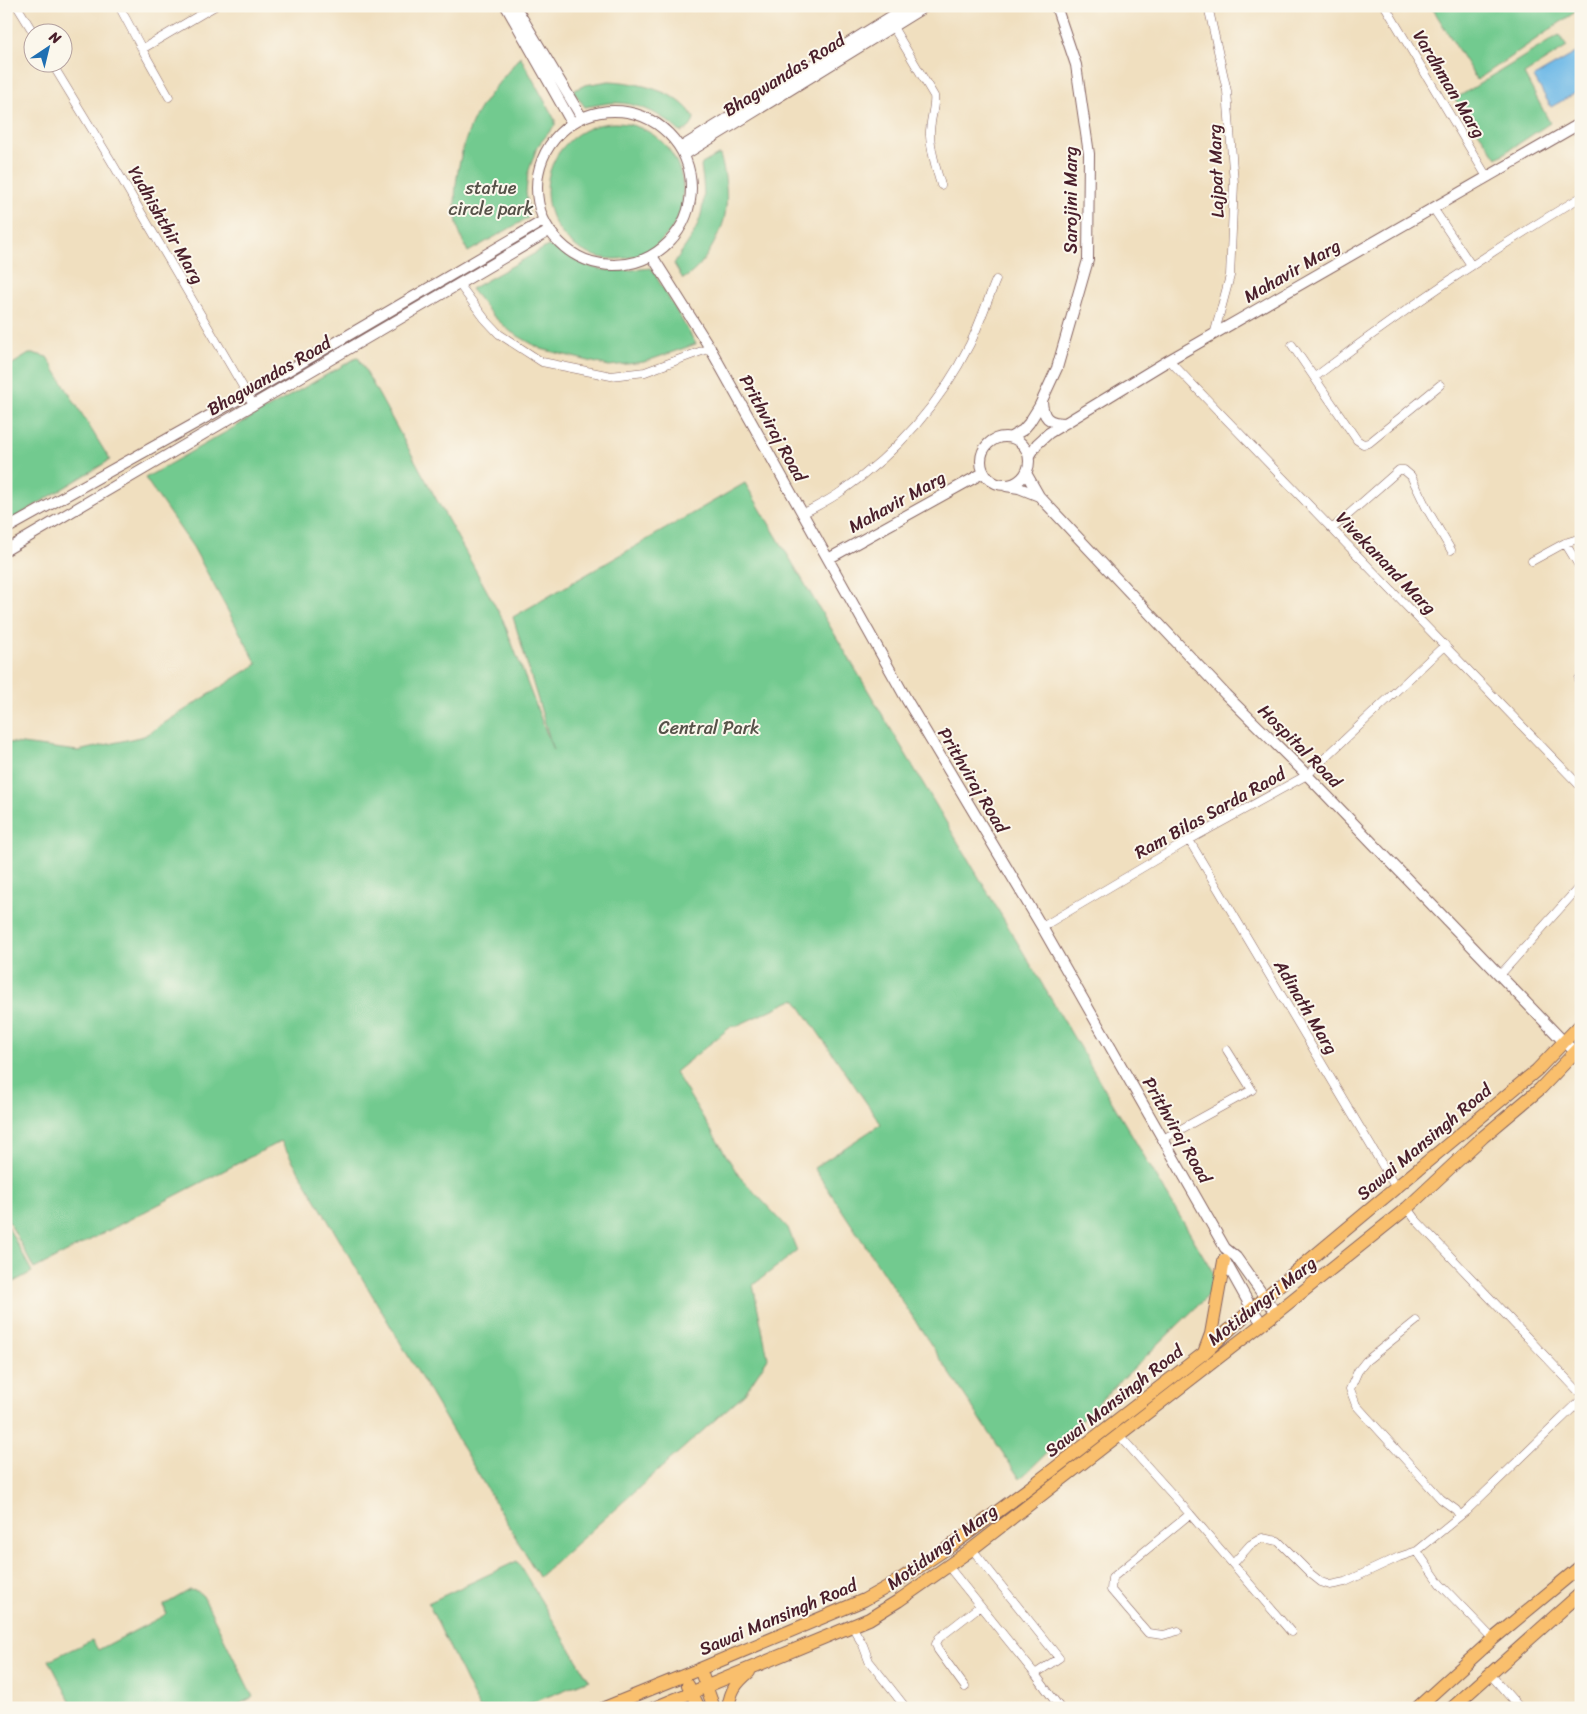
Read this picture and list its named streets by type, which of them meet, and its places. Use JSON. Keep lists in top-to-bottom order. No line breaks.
{"streets":{"main road":["Sawai Mansingh Road","Motidungri Marg"],"street":["Bhagwandas Road","Vardhman Marg","Lajpat Marg","Sarojini Marg","Yudhishthir Marg","Mahavir Marg","Prithviraj Road","Vivekanand Marg","Hospital Road","Ram Bilas Sarda Raod","Adinath Marg"]},"crossings":[["Bhagwandas Road","Yudhishthir Marg"],["Bhagwandas Road","Prithviraj Road"],["Vardhman Marg","Mahavir Marg"],["Lajpat Marg","Mahavir Marg"],["Sarojini Marg","Mahavir Marg"],["Sarojini Marg","Hospital Road"],["Mahavir Marg","Prithviraj Road"],["Mahavir Marg","Vivekanand Marg"],["Mahavir Marg","Hospital Road"],["Prithviraj Road","Ram Bilas Sarda Raod"],["Prithviraj Road","Sawai Mansingh Road"],["Prithviraj Road","Motidungri Marg"],["Vivekanand Marg","Ram Bilas Sarda Raod"],["Hospital Road","Ram Bilas Sarda Raod"],["Hospital Road","Sawai Mansingh Road"],["Hospital Road","Motidungri Marg"],["Ram Bilas Sarda Raod","Adinath Marg"],["Adinath Marg","Sawai Mansingh Road"]],"parks":["statue circle park","Central Park"],"north":"top right"}
